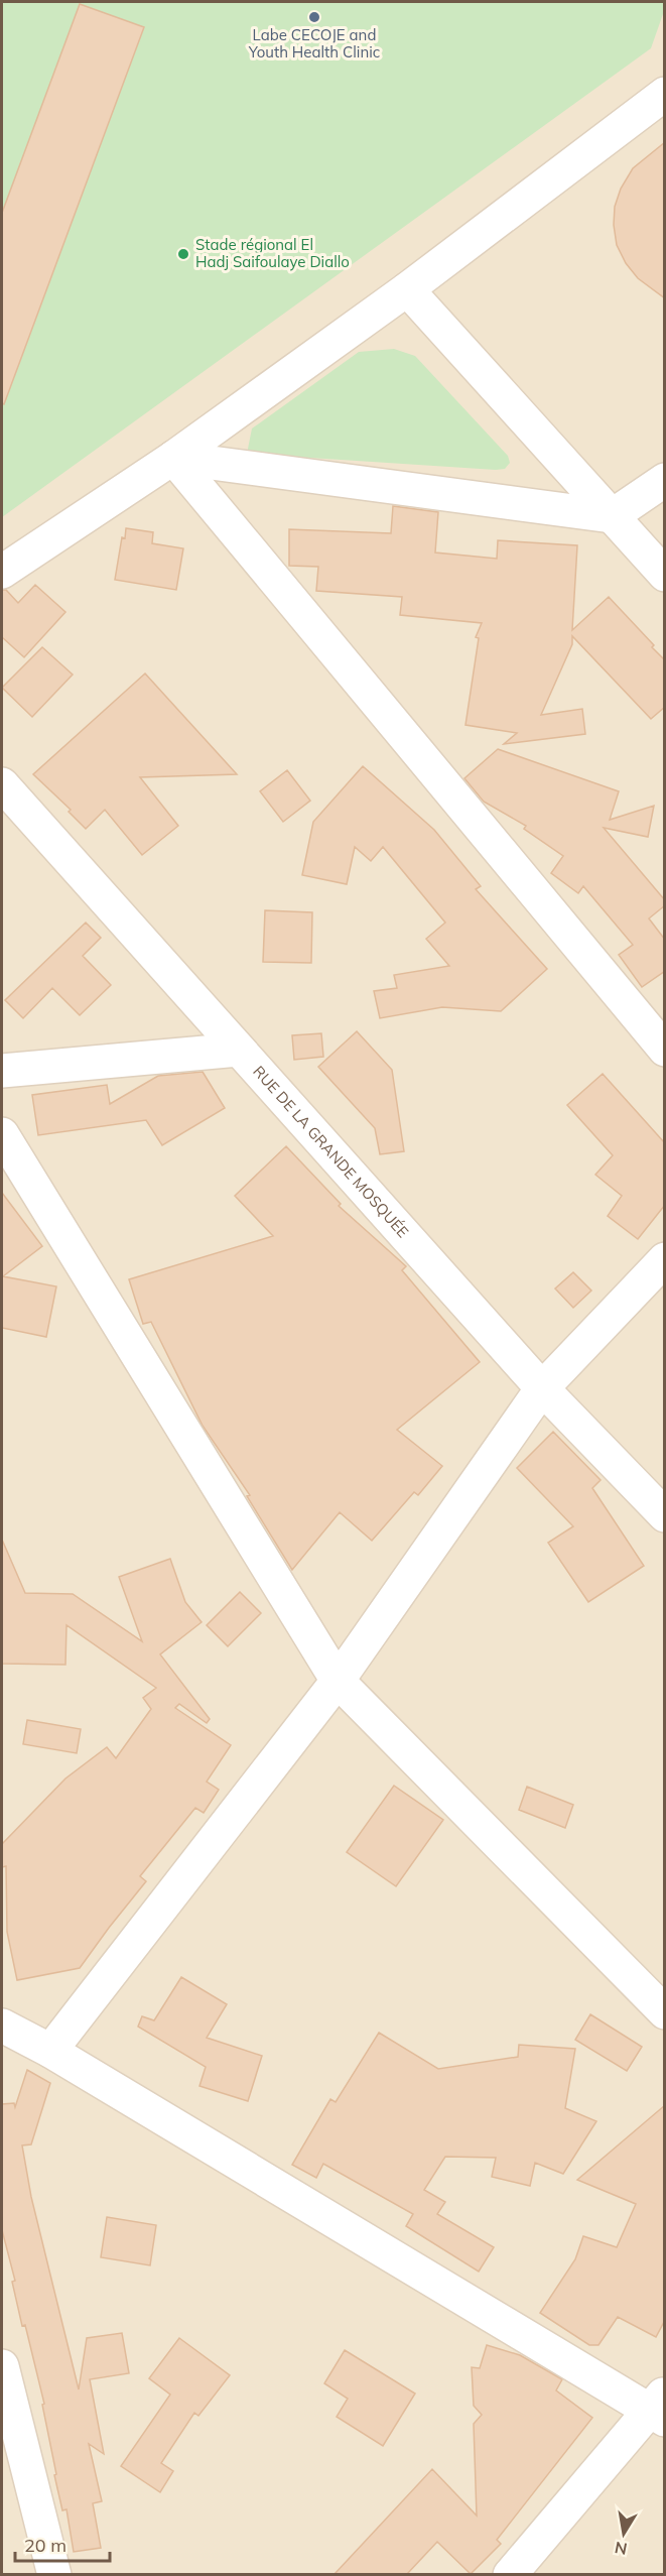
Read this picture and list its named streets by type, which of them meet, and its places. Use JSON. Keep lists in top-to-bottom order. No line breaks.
{"streets":{"street":["RUE DE LA GRANDE MOSQUÉE"]},"places":["Labe CECOJE and Youth Health Clinic","Stade régional El Hadj Saifoulaye Diallo"],"scale_bar":"20 m","north":"bottom"}
